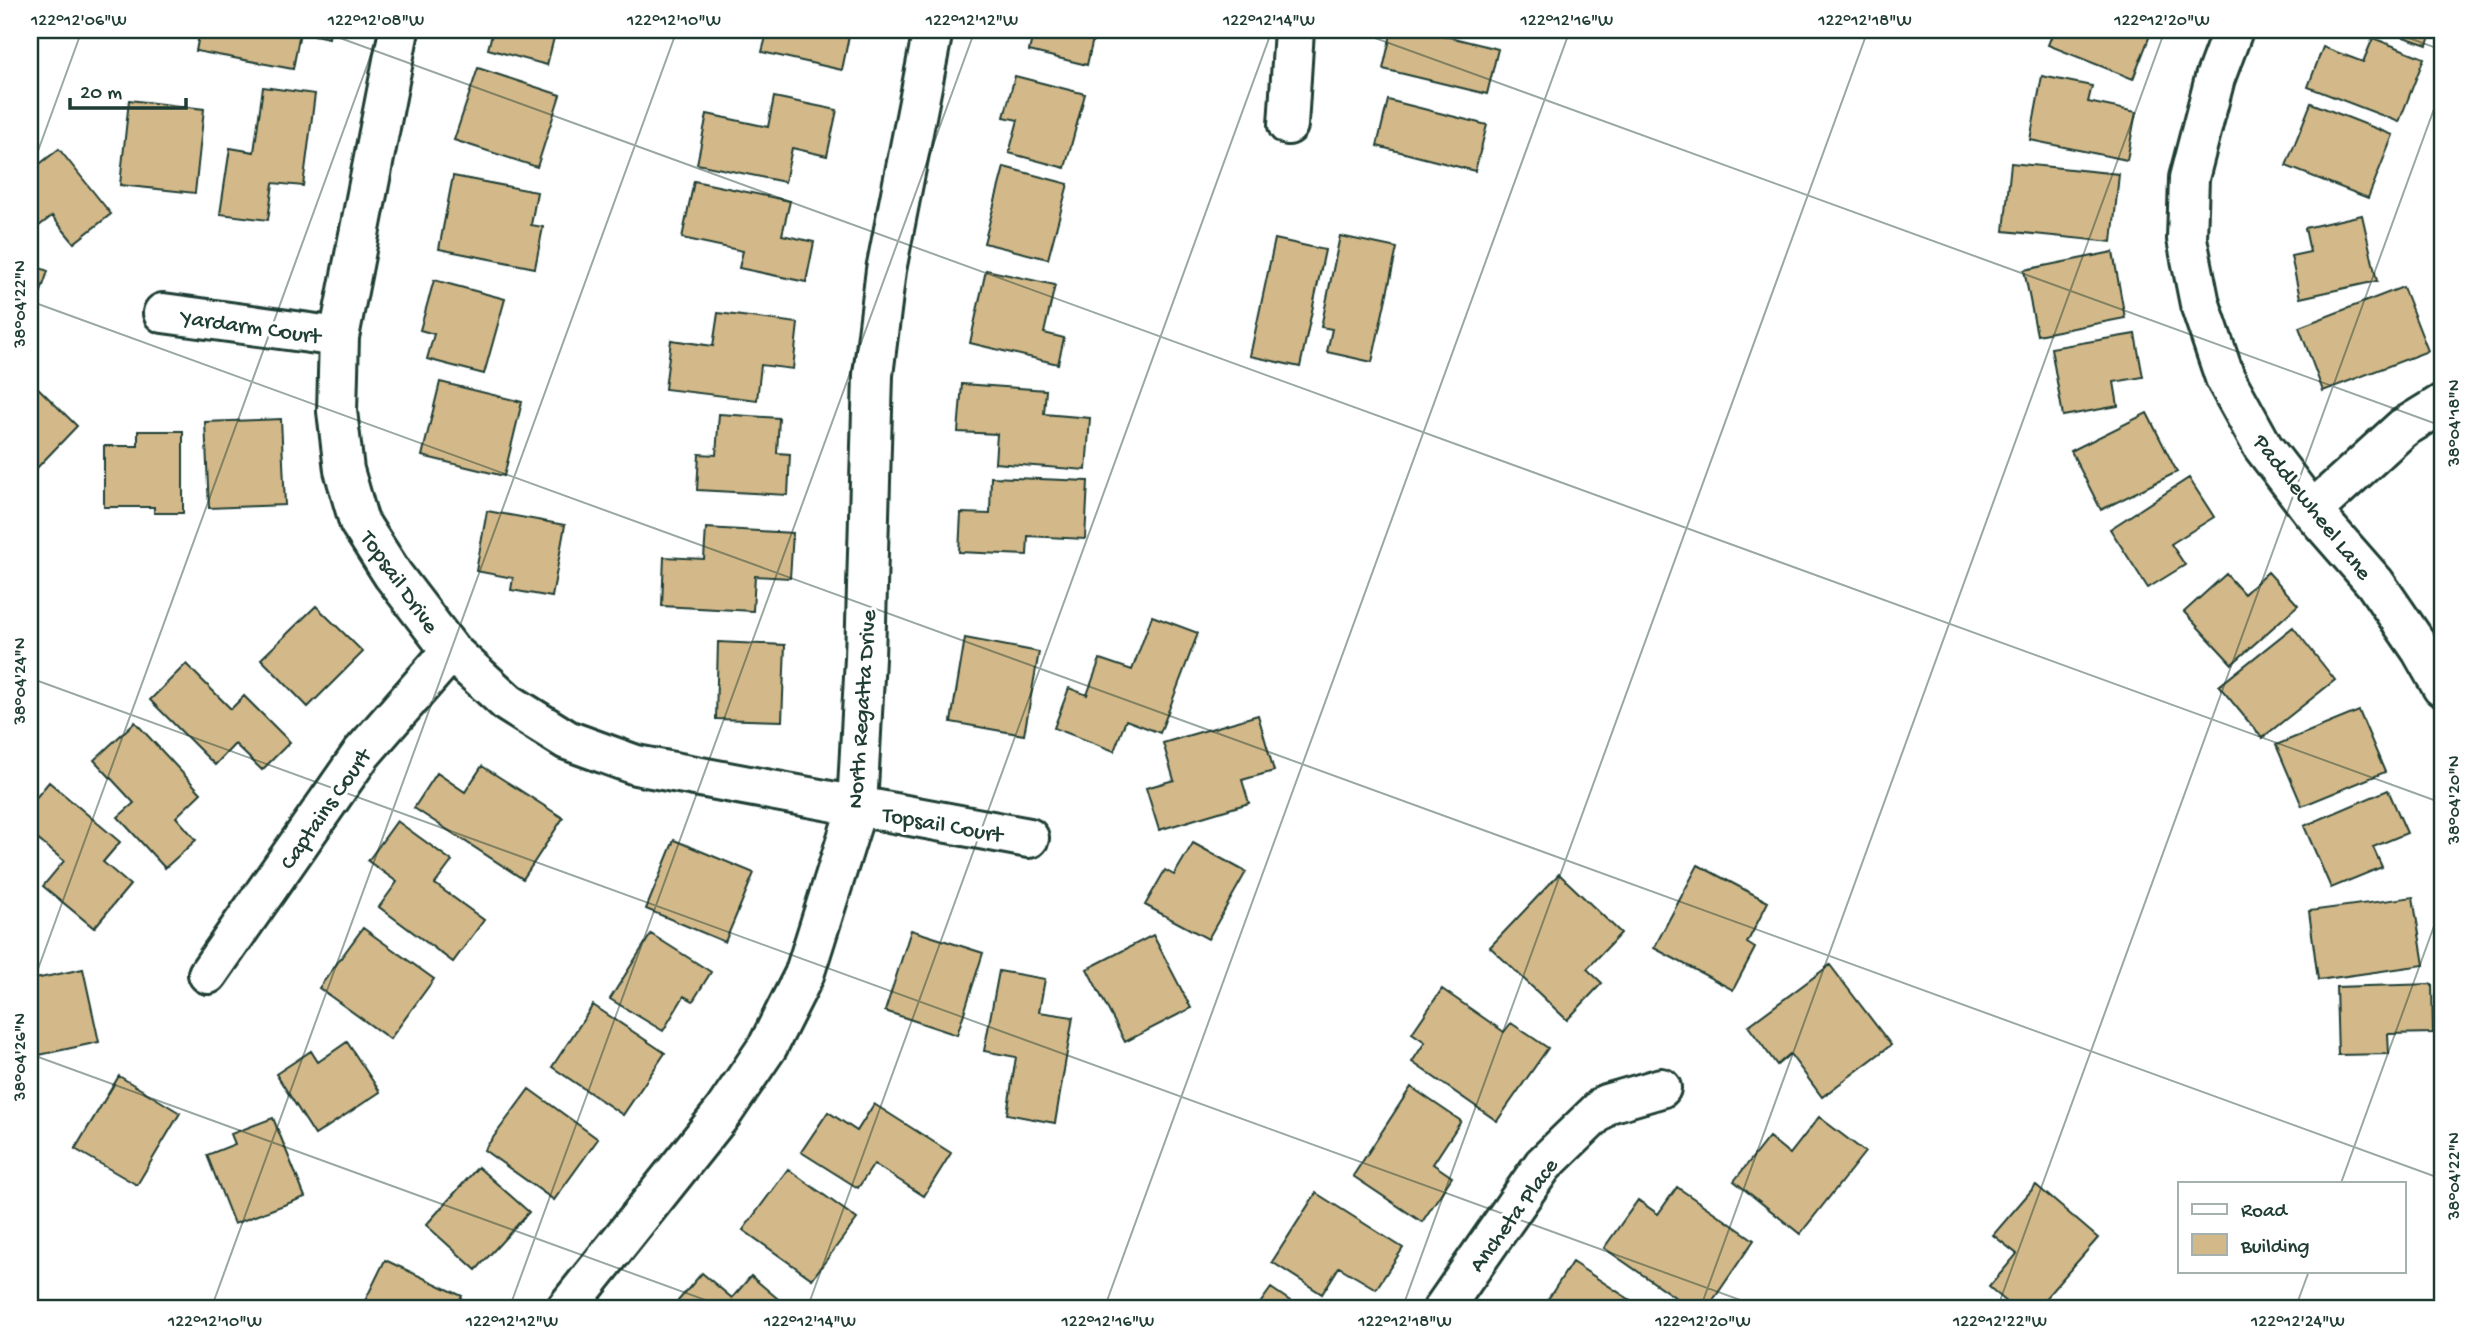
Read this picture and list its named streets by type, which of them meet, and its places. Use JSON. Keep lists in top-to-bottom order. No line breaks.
{"streets":{"street":["Yardarm Court","Paddlewheel Lane","Topsail Drive","North Regatta Drive","Captains Court","Topsail Court","Ancheta Place"]},"crossings":[["Yardarm Court","Topsail Drive"],["Topsail Drive","North Regatta Drive"],["Topsail Drive","Captains Court"],["Topsail Drive","Topsail Court"],["North Regatta Drive","Topsail Court"]],"legend":["Road","Building"],"scale_bar":"20 m","coordinates":["122°12'06\"W","122°12'08\"W","122°12'10\"W","122°12'12\"W","122°12'14\"W","122°12'16\"W","122°12'18\"W","122°12'20\"W","38°04'22\"N","38°04'18\"N","38°04'24\"N","38°04'20\"N","38°04'26\"N","122°12'22\"W","122°12'24\"W"]}
